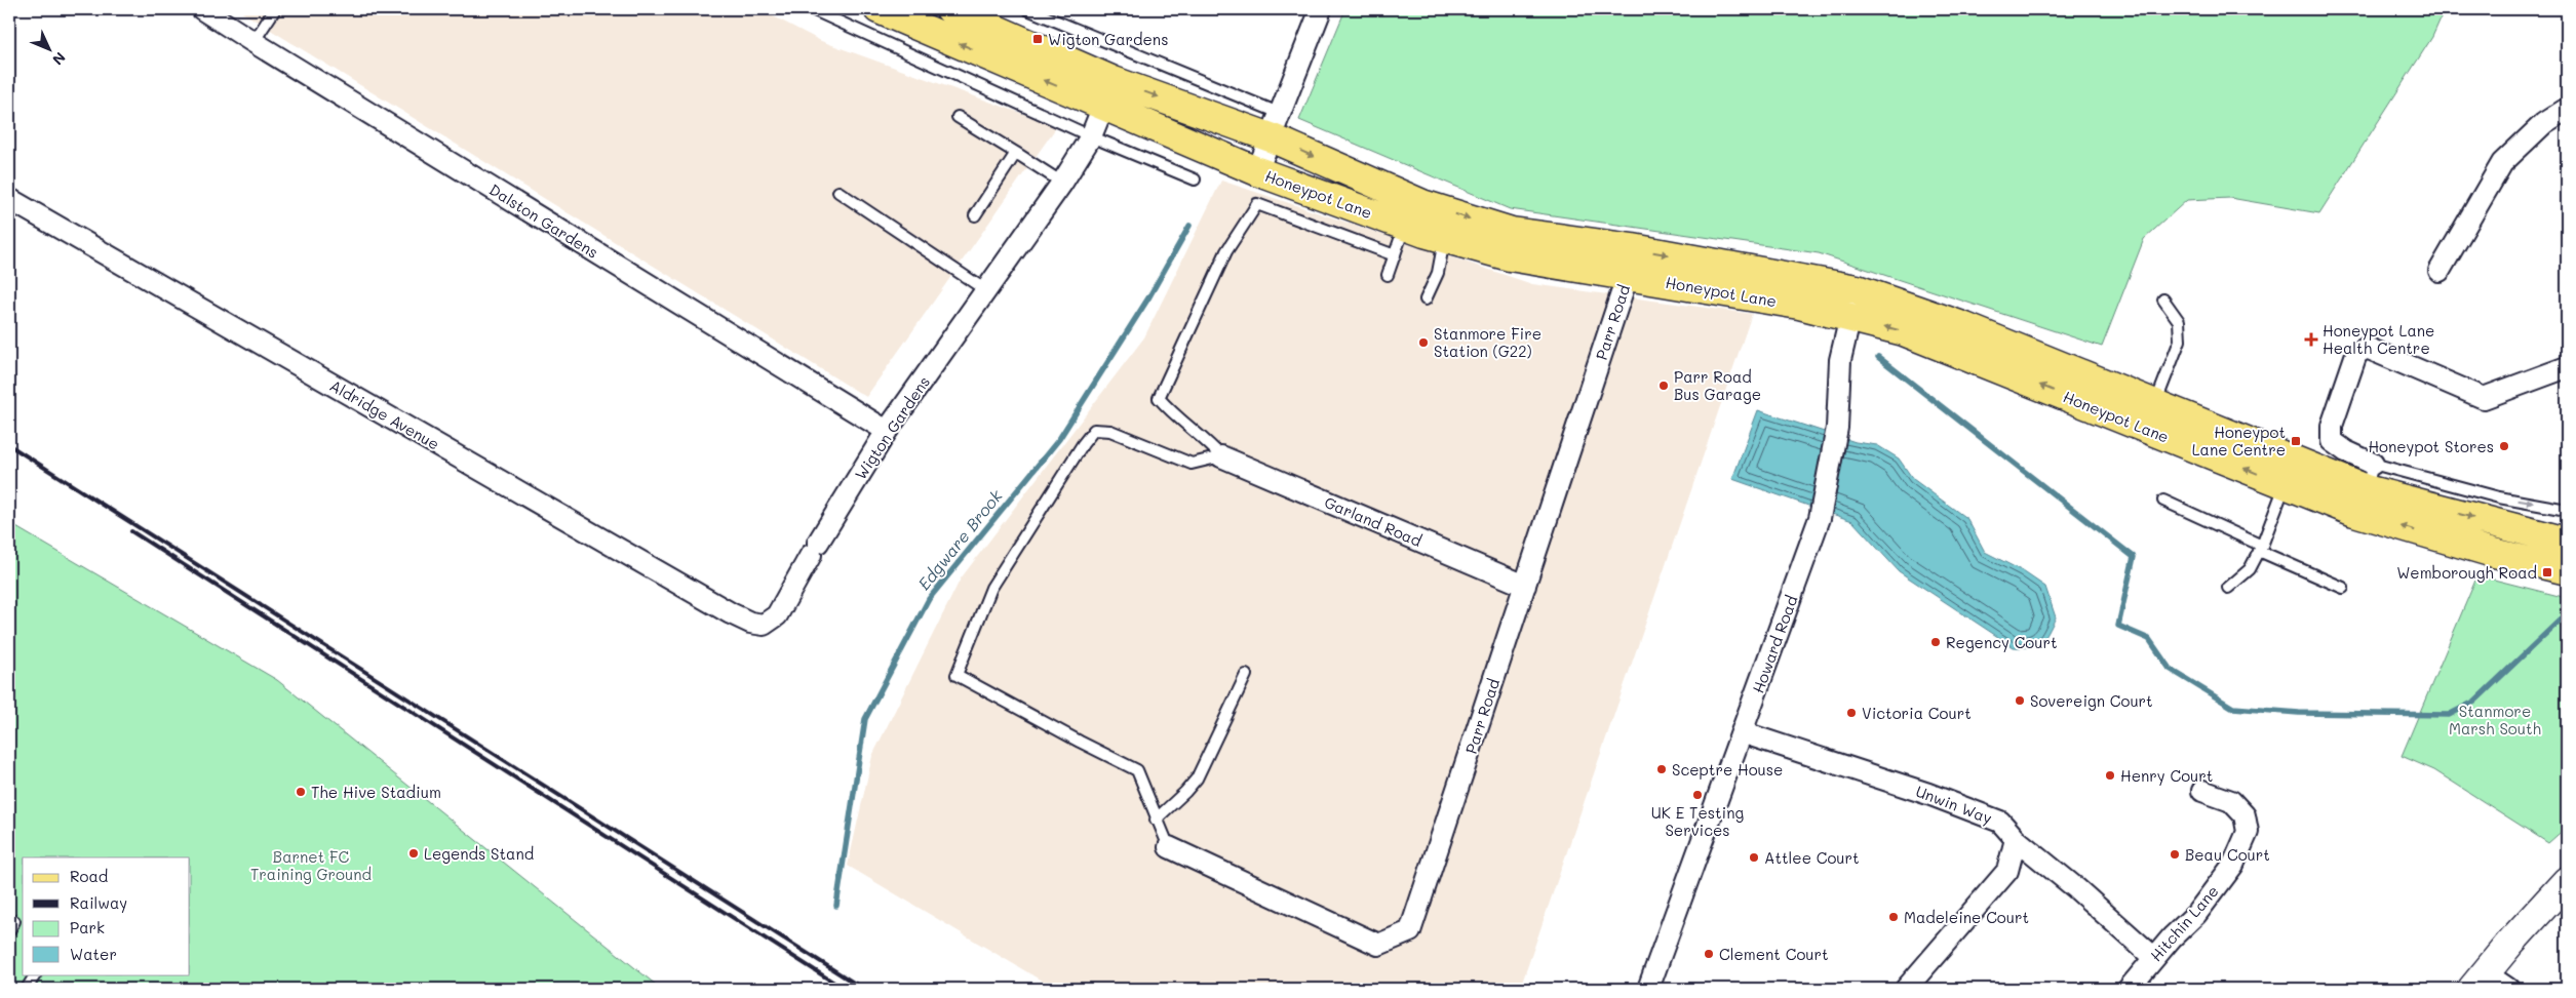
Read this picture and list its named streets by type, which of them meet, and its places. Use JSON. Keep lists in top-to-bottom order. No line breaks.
{"streets":{"main road":["Honeypot Lane"],"street":["Dalston Gardens","Parr Road","Aldridge Avenue","Wigton Gardens","Garland Road","Howard Road","Unwin Way","Hitchin Lane"]},"crossings":[["Honeypot Lane","Parr Road"],["Honeypot Lane","Wigton Gardens"],["Honeypot Lane","Howard Road"],["Dalston Gardens","Wigton Gardens"],["Parr Road","Garland Road"],["Aldridge Avenue","Wigton Gardens"],["Howard Road","Unwin Way"],["Unwin Way","Hitchin Lane"]],"water":["Edgware Brook"],"parks":["Stanmore Marsh South","Barnet FC Training Ground"],"places":{"transit":["Wigton Gardens","Honeypot Lane Centre","Wemborough Road"],"health":["Honeypot Lane Health Centre"],"other":["Stanmore Fire Station (G22)","Parr Road Bus Garage","Honeypot Stores","Regency Court","Sovereign Court","Victoria Court","Sceptre House","Henry Court","The Hive Stadium","UK E Testing Services","Legends Stand","Beau Court","Attlee Court","Madeleine Court","Clement Court"]},"legend":["Road","Railway","Park","Water"],"north":"bottom right"}
